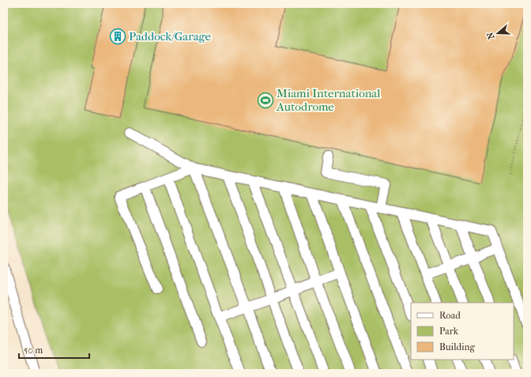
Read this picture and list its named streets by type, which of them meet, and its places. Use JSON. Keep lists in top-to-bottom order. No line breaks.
{"places":{"building":["Paddock/Garage"],"sports":["Miami International Autodrome"]},"legend":["Road","Park","Building"],"scale_bar":"50 m","north":"left"}
